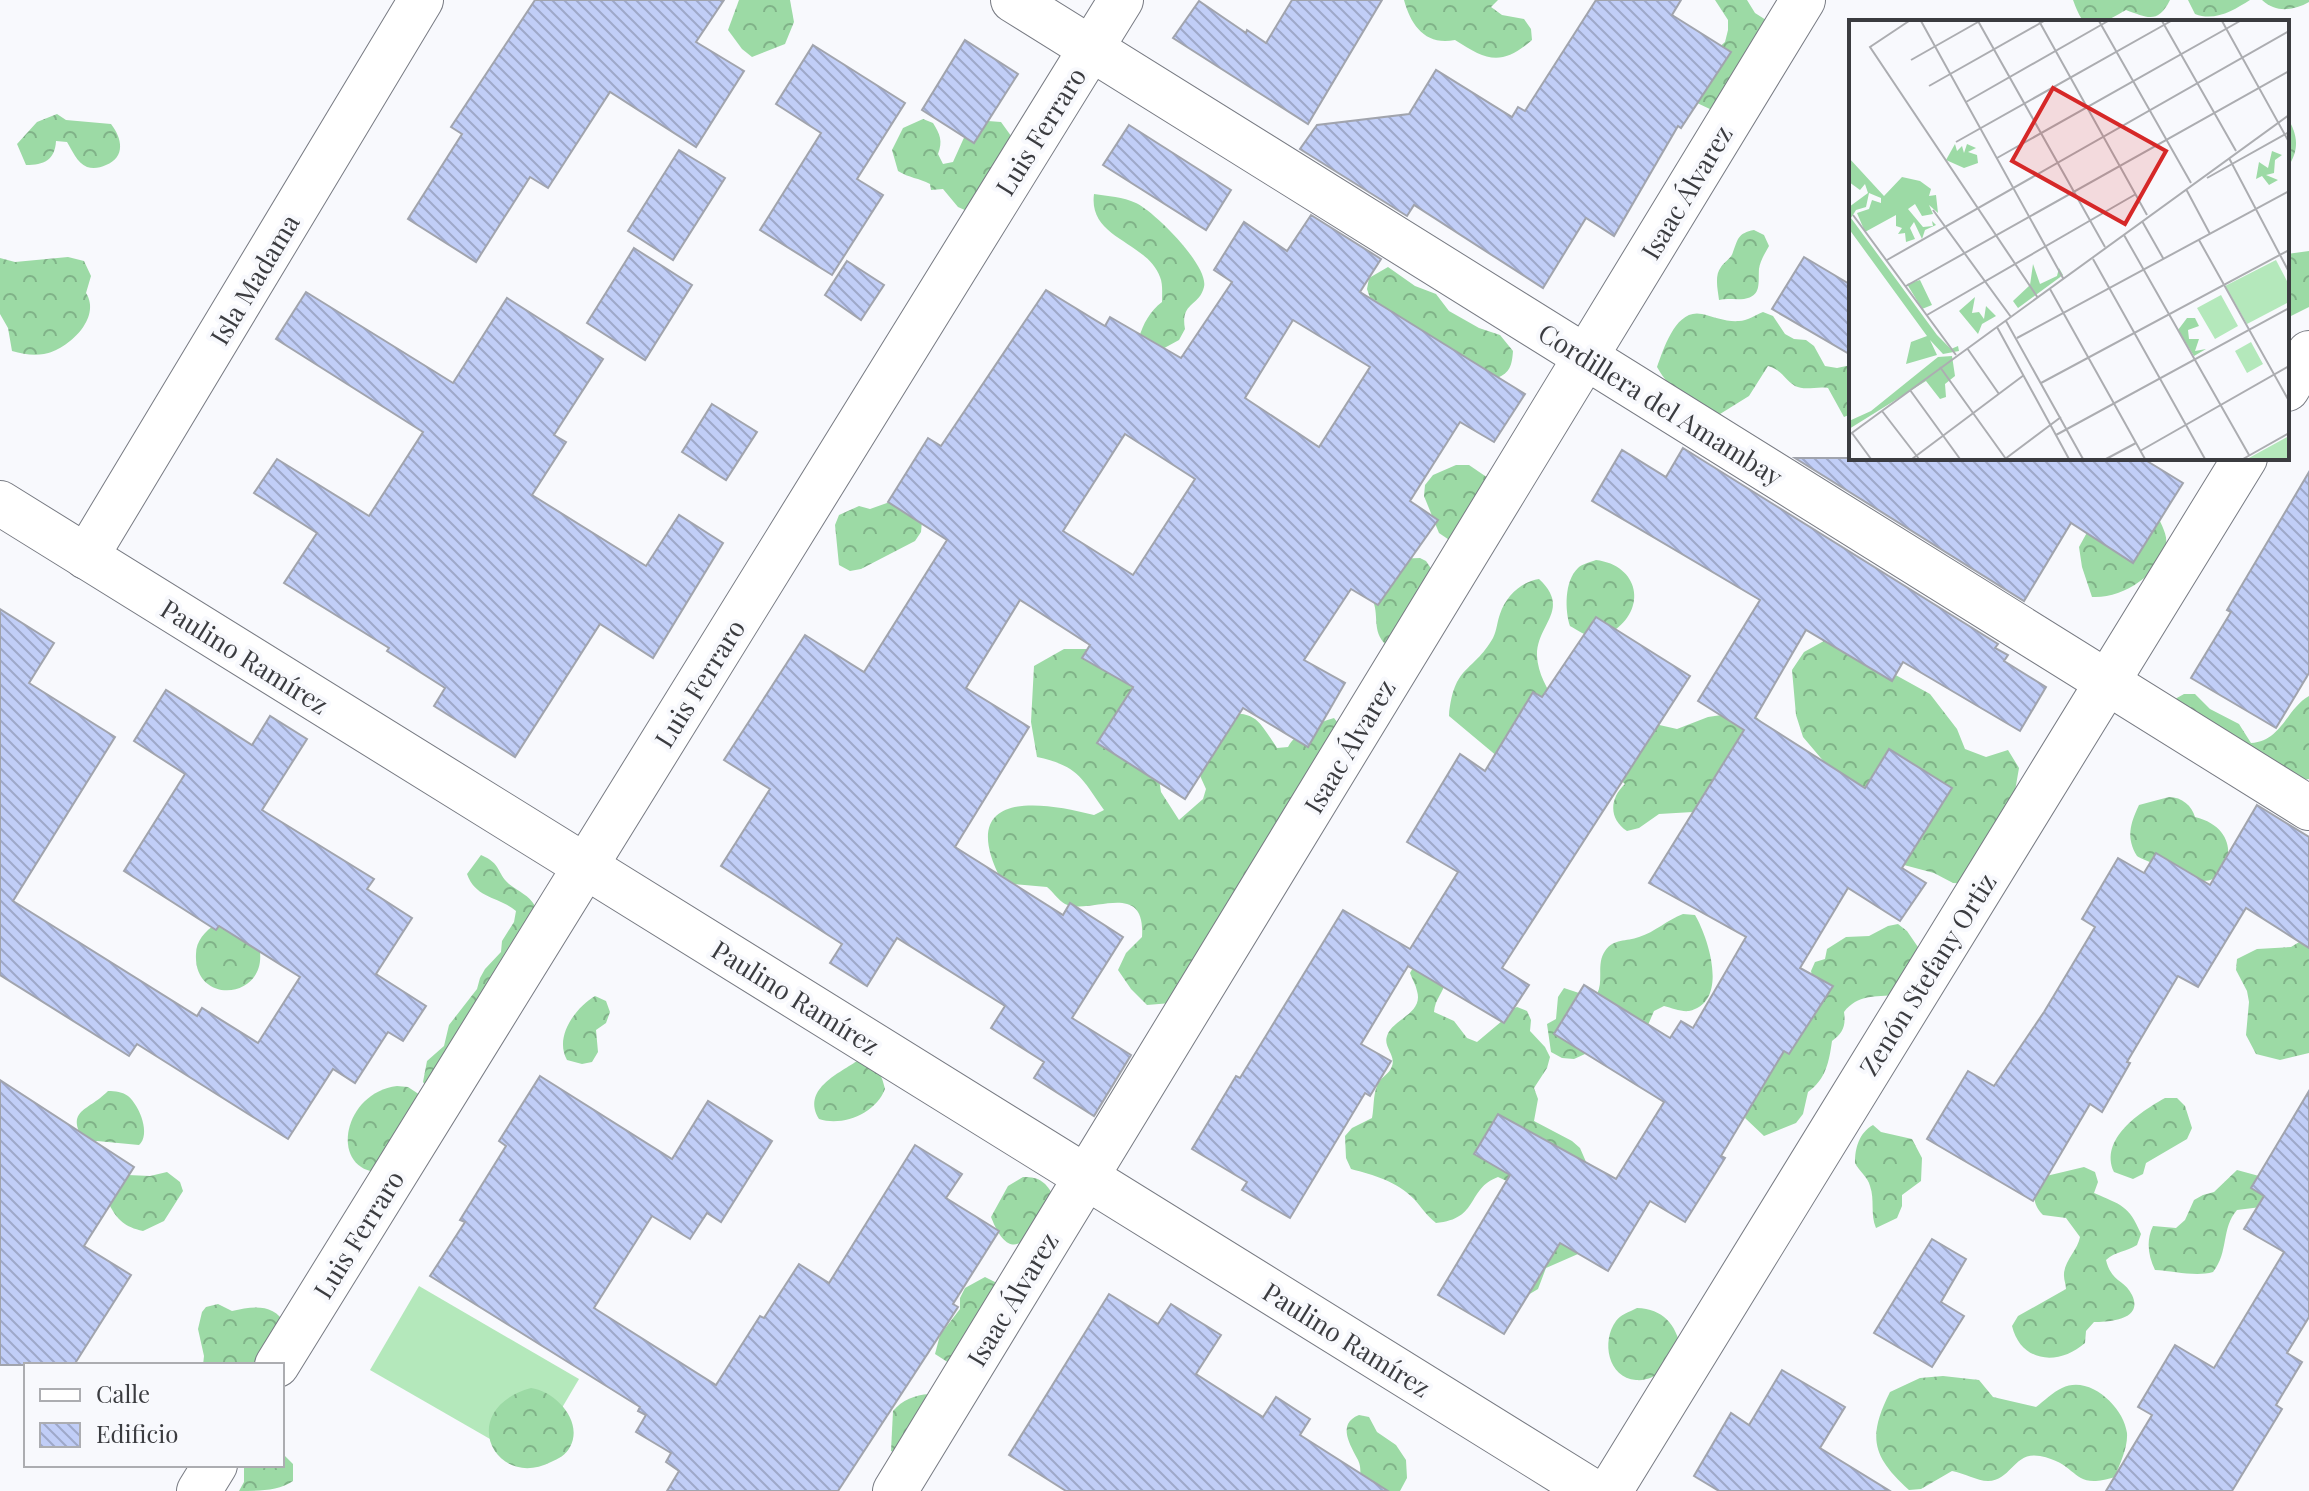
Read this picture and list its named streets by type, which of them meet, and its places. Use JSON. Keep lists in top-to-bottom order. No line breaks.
{"streets":{"street":["Luis Ferraro","Isaac Álvarez","Isla Madama","Cordillera del Amambay","Paulino Ramírez","Zenón Stefany Ortiz"]},"crossings":[["Luis Ferraro","Cordillera del Amambay"],["Luis Ferraro","Paulino Ramírez"],["Isaac Álvarez","Cordillera del Amambay"],["Isaac Álvarez","Paulino Ramírez"],["Isla Madama","Paulino Ramírez"],["Cordillera del Amambay","Zenón Stefany Ortiz"]],"legend":["Calle","Edificio"]}
